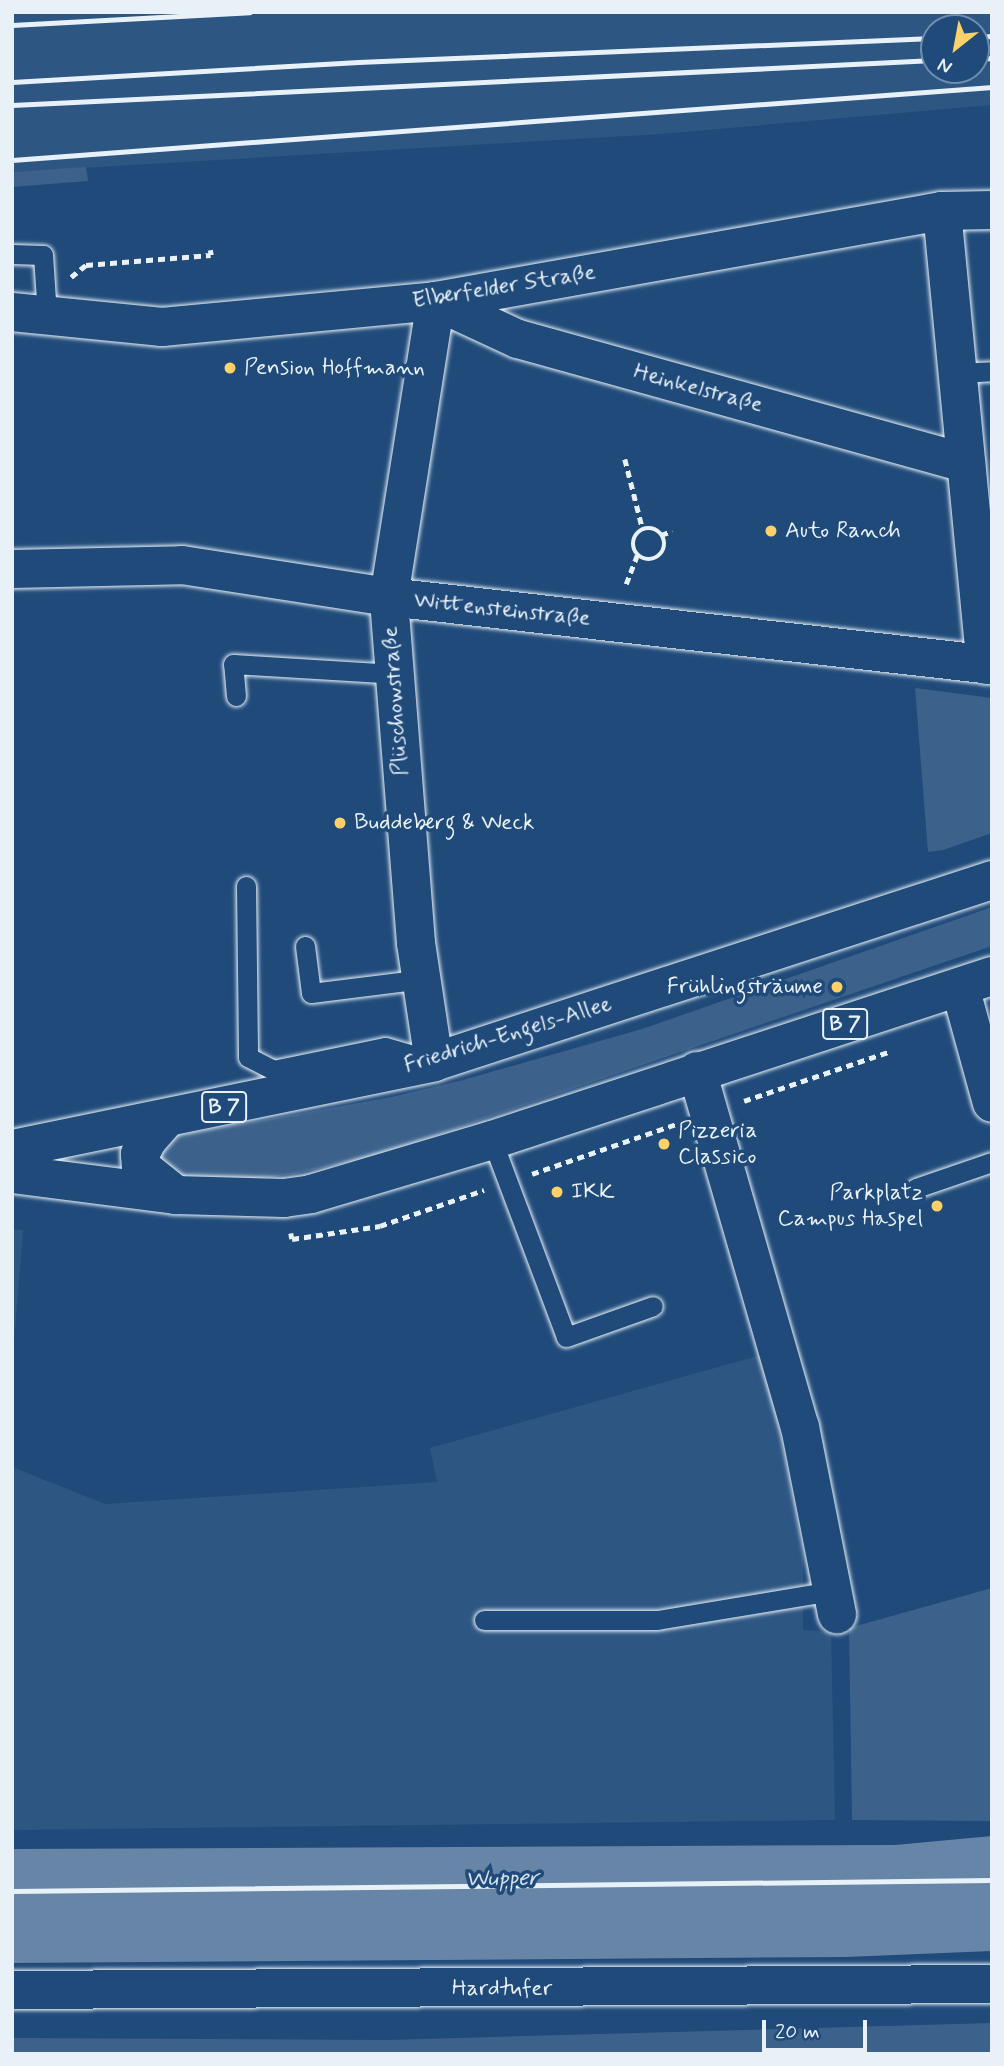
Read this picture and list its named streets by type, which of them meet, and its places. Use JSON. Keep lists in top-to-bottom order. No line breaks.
{"streets":{"street":["Elberfelder Straße","Heinkelstraße","Wittensteinstraße","Plüschowstraße","B 7","Friedrich-Engels-Allee","Hardtufer"]},"crossings":[["Elberfelder Straße","Heinkelstraße"],["Elberfelder Straße","Plüschowstraße"],["Heinkelstraße","Plüschowstraße"],["Wittensteinstraße","Plüschowstraße"],["Plüschowstraße","Friedrich-Engels-Allee"]],"water":["Wupper"],"places":["Pension Hoffmann","Auto Ranch","Buddeberg & Weck","Frühlingsträume","Pizzeria Classico","IKK","Parkplatz Campus Haspel"],"scale_bar":"20 m","north":"bottom left"}
